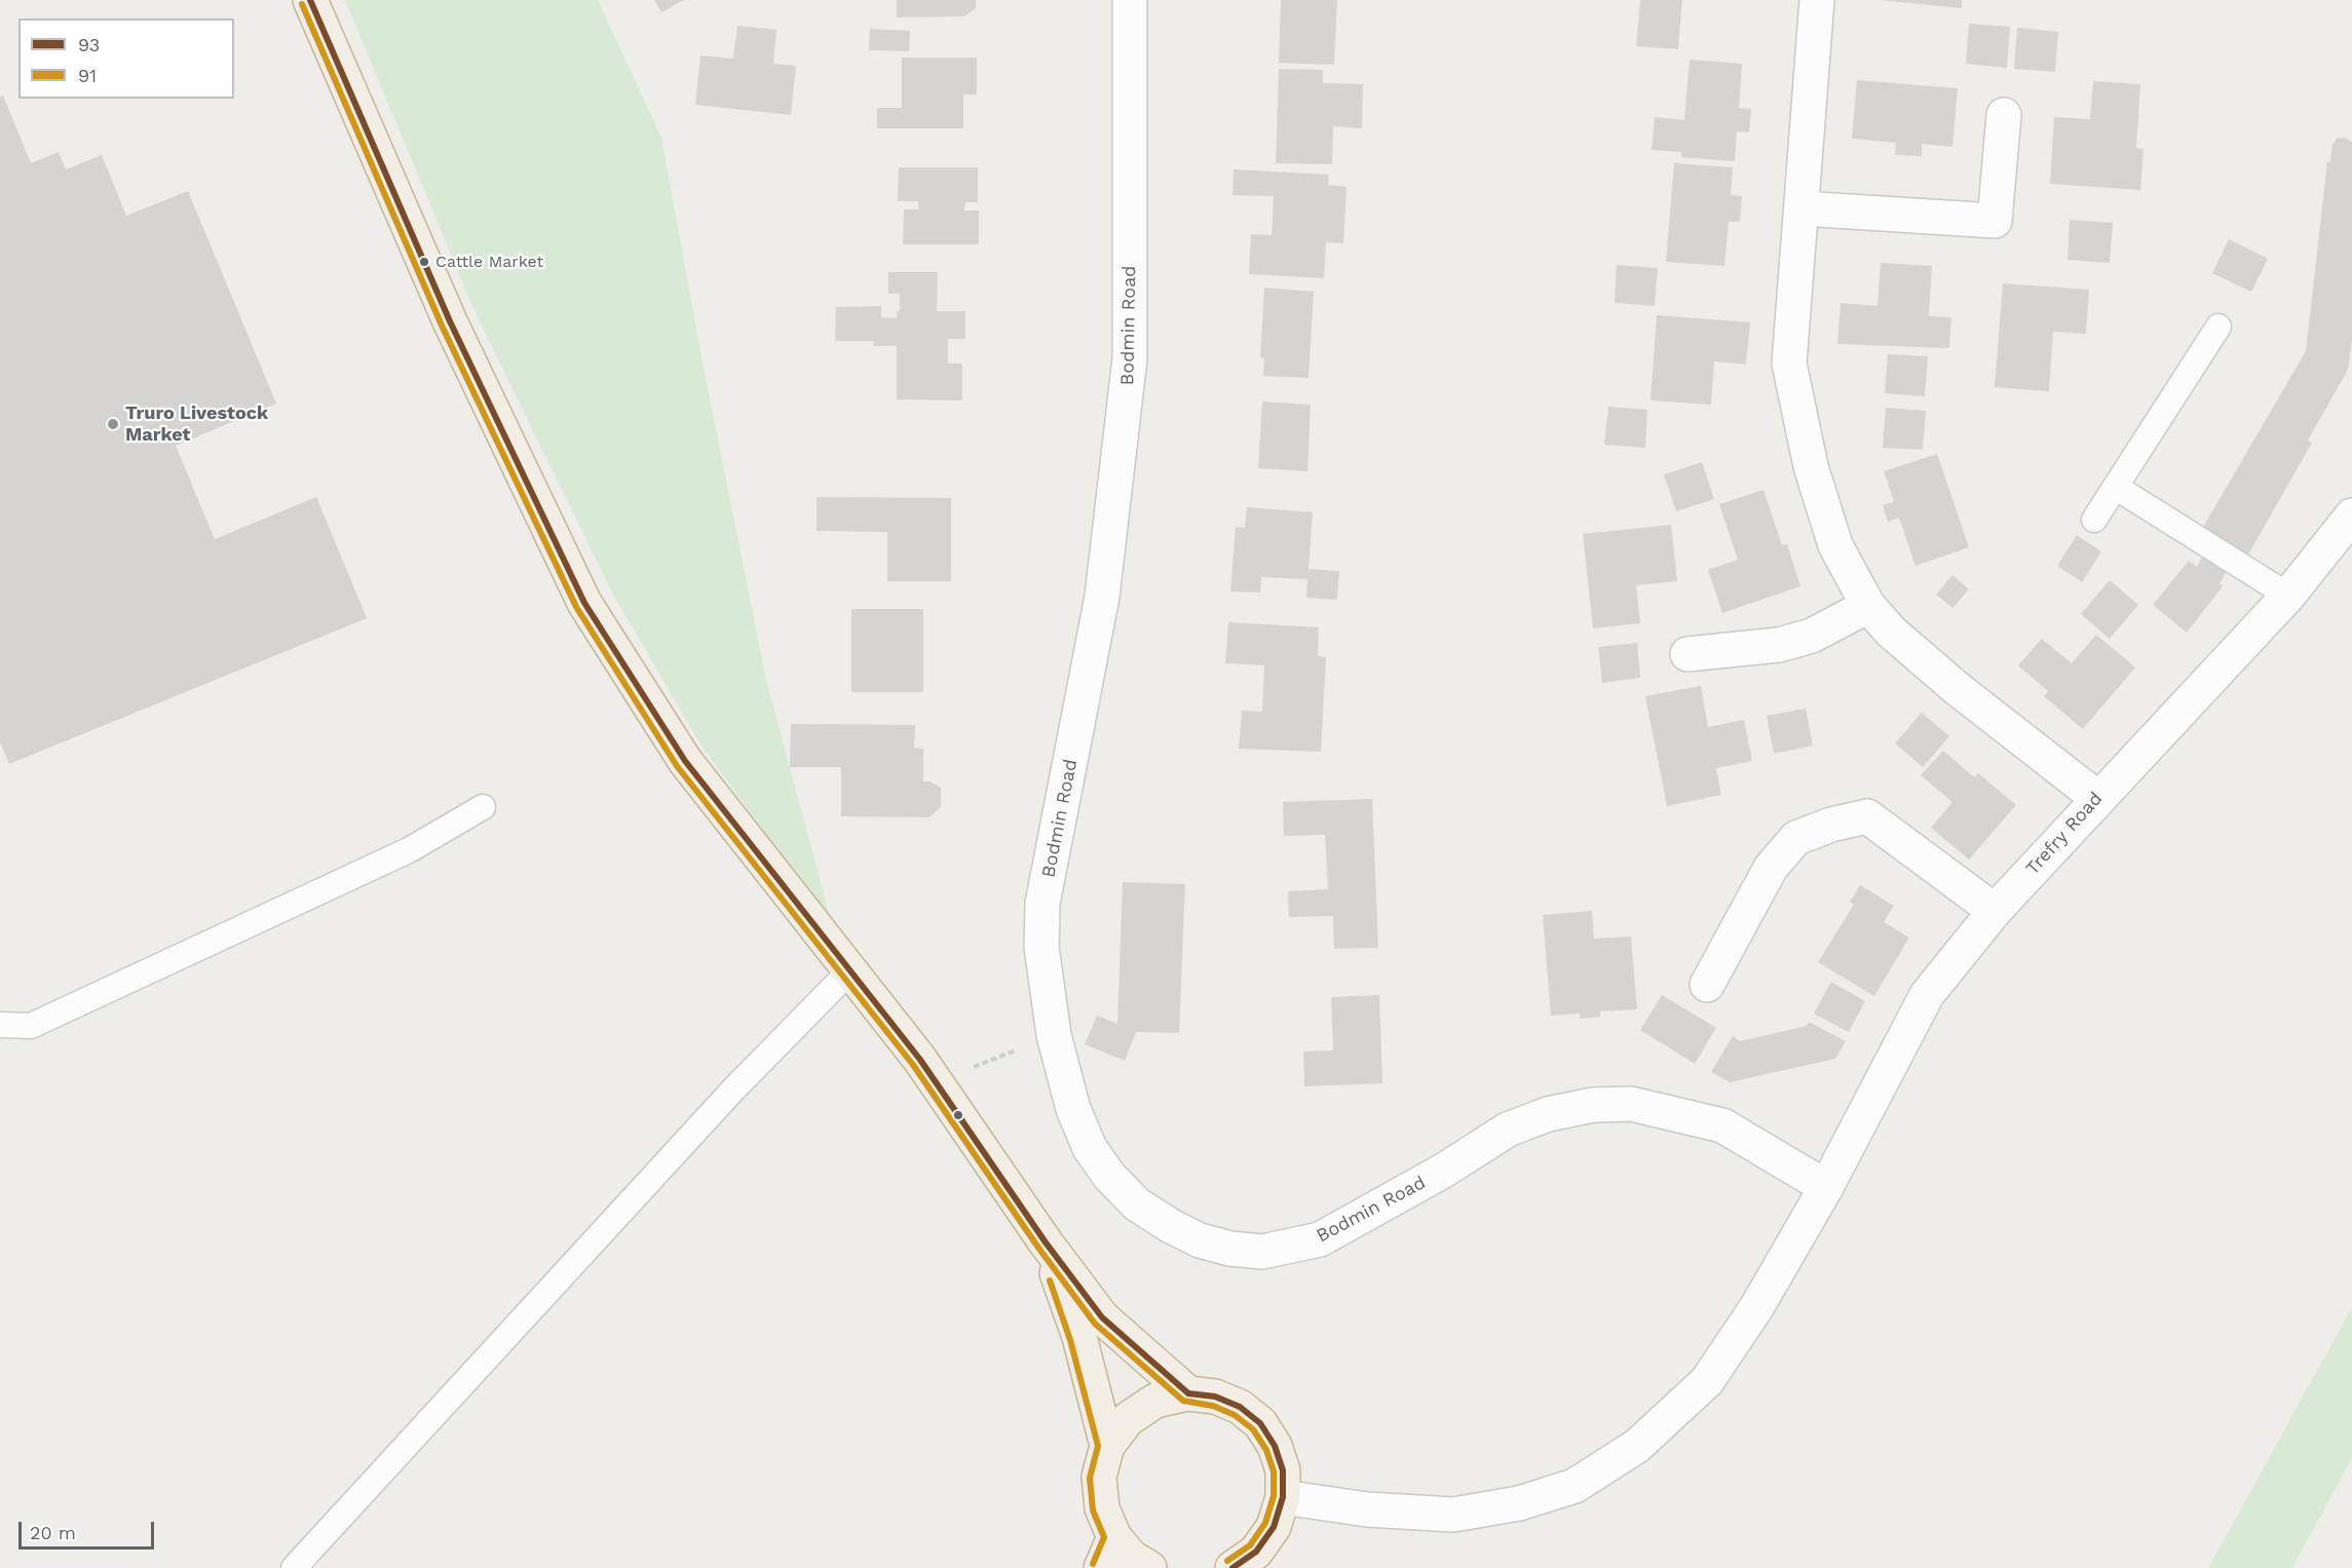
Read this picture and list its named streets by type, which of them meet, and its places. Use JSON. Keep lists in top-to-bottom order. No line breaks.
{"streets":{"street":["Bodmin Road","Trefry Road"]},"crossings":[["Bodmin Road","Trefry Road"]],"places":["Cattle Market","Truro Livestock Market"],"lines":["transit line 93","transit line 91"],"legend":["93","91"],"scale_bar":"20 m"}
